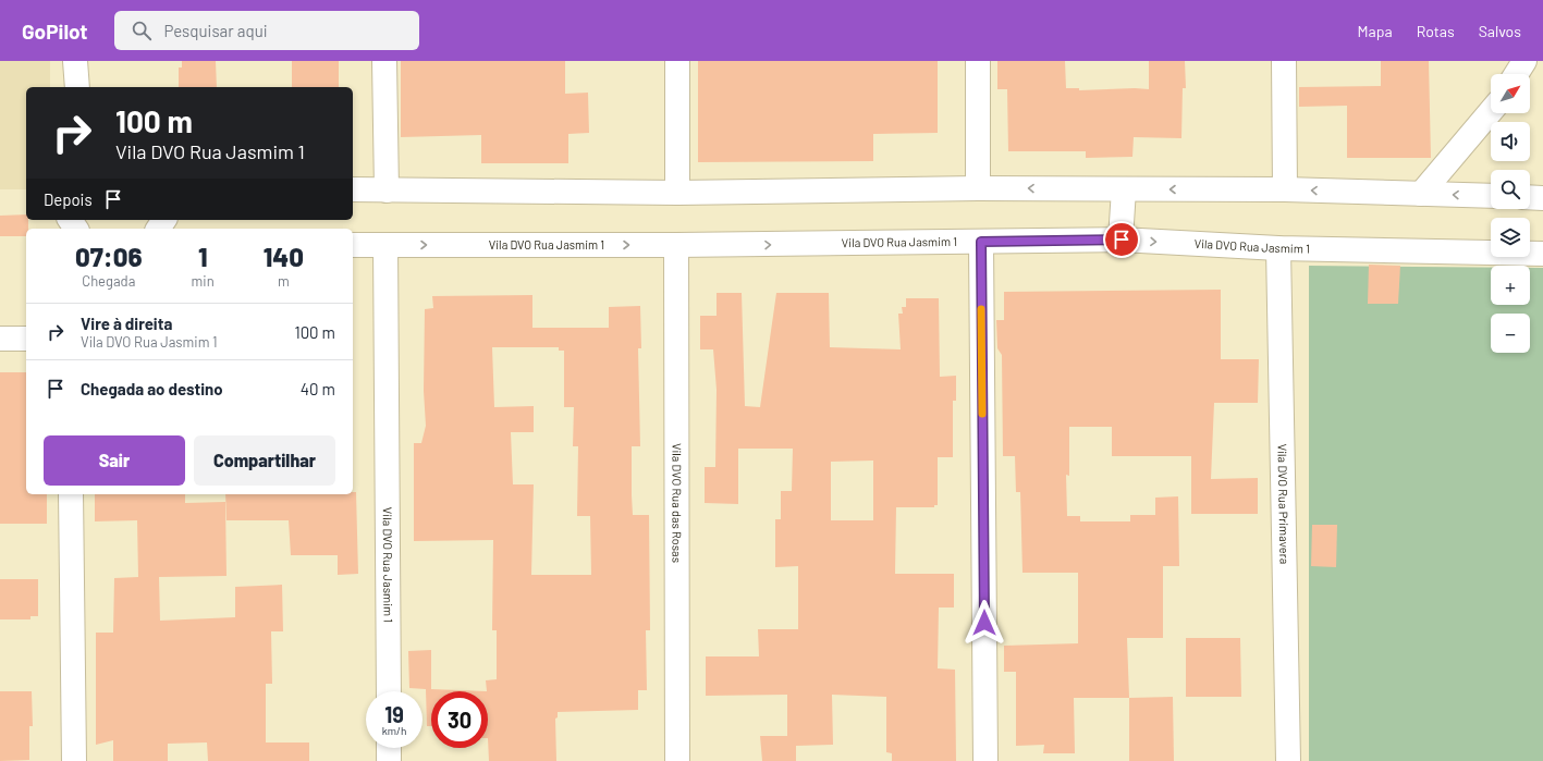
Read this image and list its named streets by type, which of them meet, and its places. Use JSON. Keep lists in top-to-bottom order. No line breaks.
{"streets":{"street":["Vila DVO Rua Jasmim 1","Vila DVO Rua das Rosas","Vila DVO Rua Primavera"]},"crossings":[["Vila DVO Rua Jasmim 1","Vila DVO Rua das Rosas"],["Vila DVO Rua Jasmim 1","Vila DVO Rua Primavera"]],"north":"top right","page":{"header":"GoPilot","search":"Pesquisar aqui","nav":["Mapa","Rotas","Salvos"],"map_buttons":["+","−"],"turn":["100 m","Vila DVO Rua Jasmim 1"],"then":"Depois","eta":["07:06","Chegada","1","min","140","m"],"list":[{"name":"Vire à direita","note":"Vila DVO Rua Jasmim 1","value":"100 m"},{"name":"Chegada ao destino","value":"40 m"}],"buttons":["Sair","Compartilhar"],"speed":"19 km/h","limit":"30"}}
